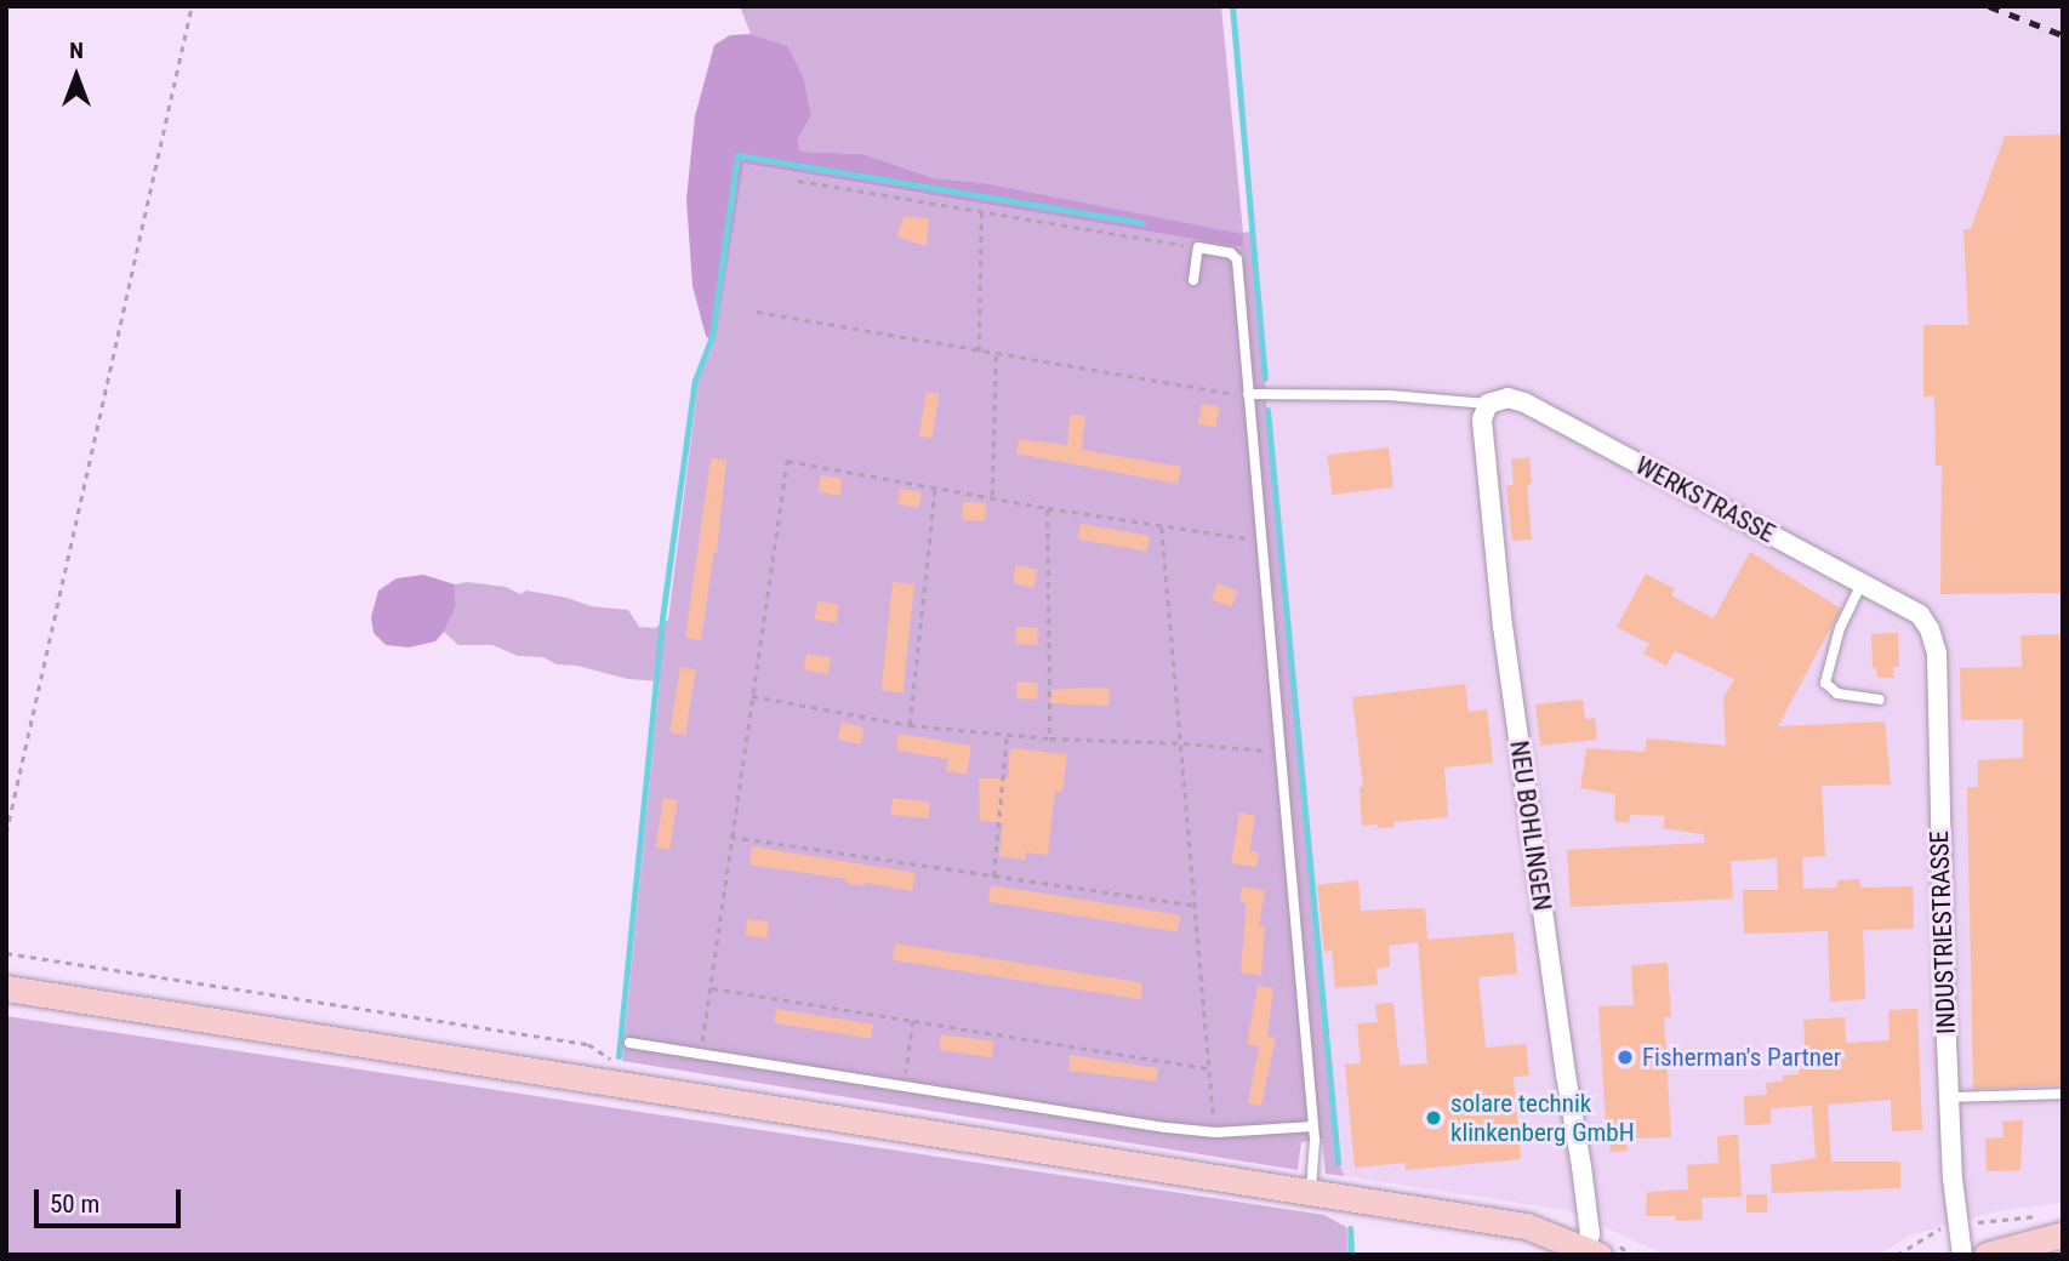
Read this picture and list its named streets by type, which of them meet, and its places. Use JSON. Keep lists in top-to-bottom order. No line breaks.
{"streets":{"street":["WERKSTRASSE","NEU BOHLINGEN","INDUSTRIESTRASSE"]},"crossings":[["WERKSTRASSE","NEU BOHLINGEN"],["WERKSTRASSE","INDUSTRIESTRASSE"]],"places":["Fisherman's Partner","solare technik klinkenberg GmbH"],"scale_bar":"50 m","north":"top"}
